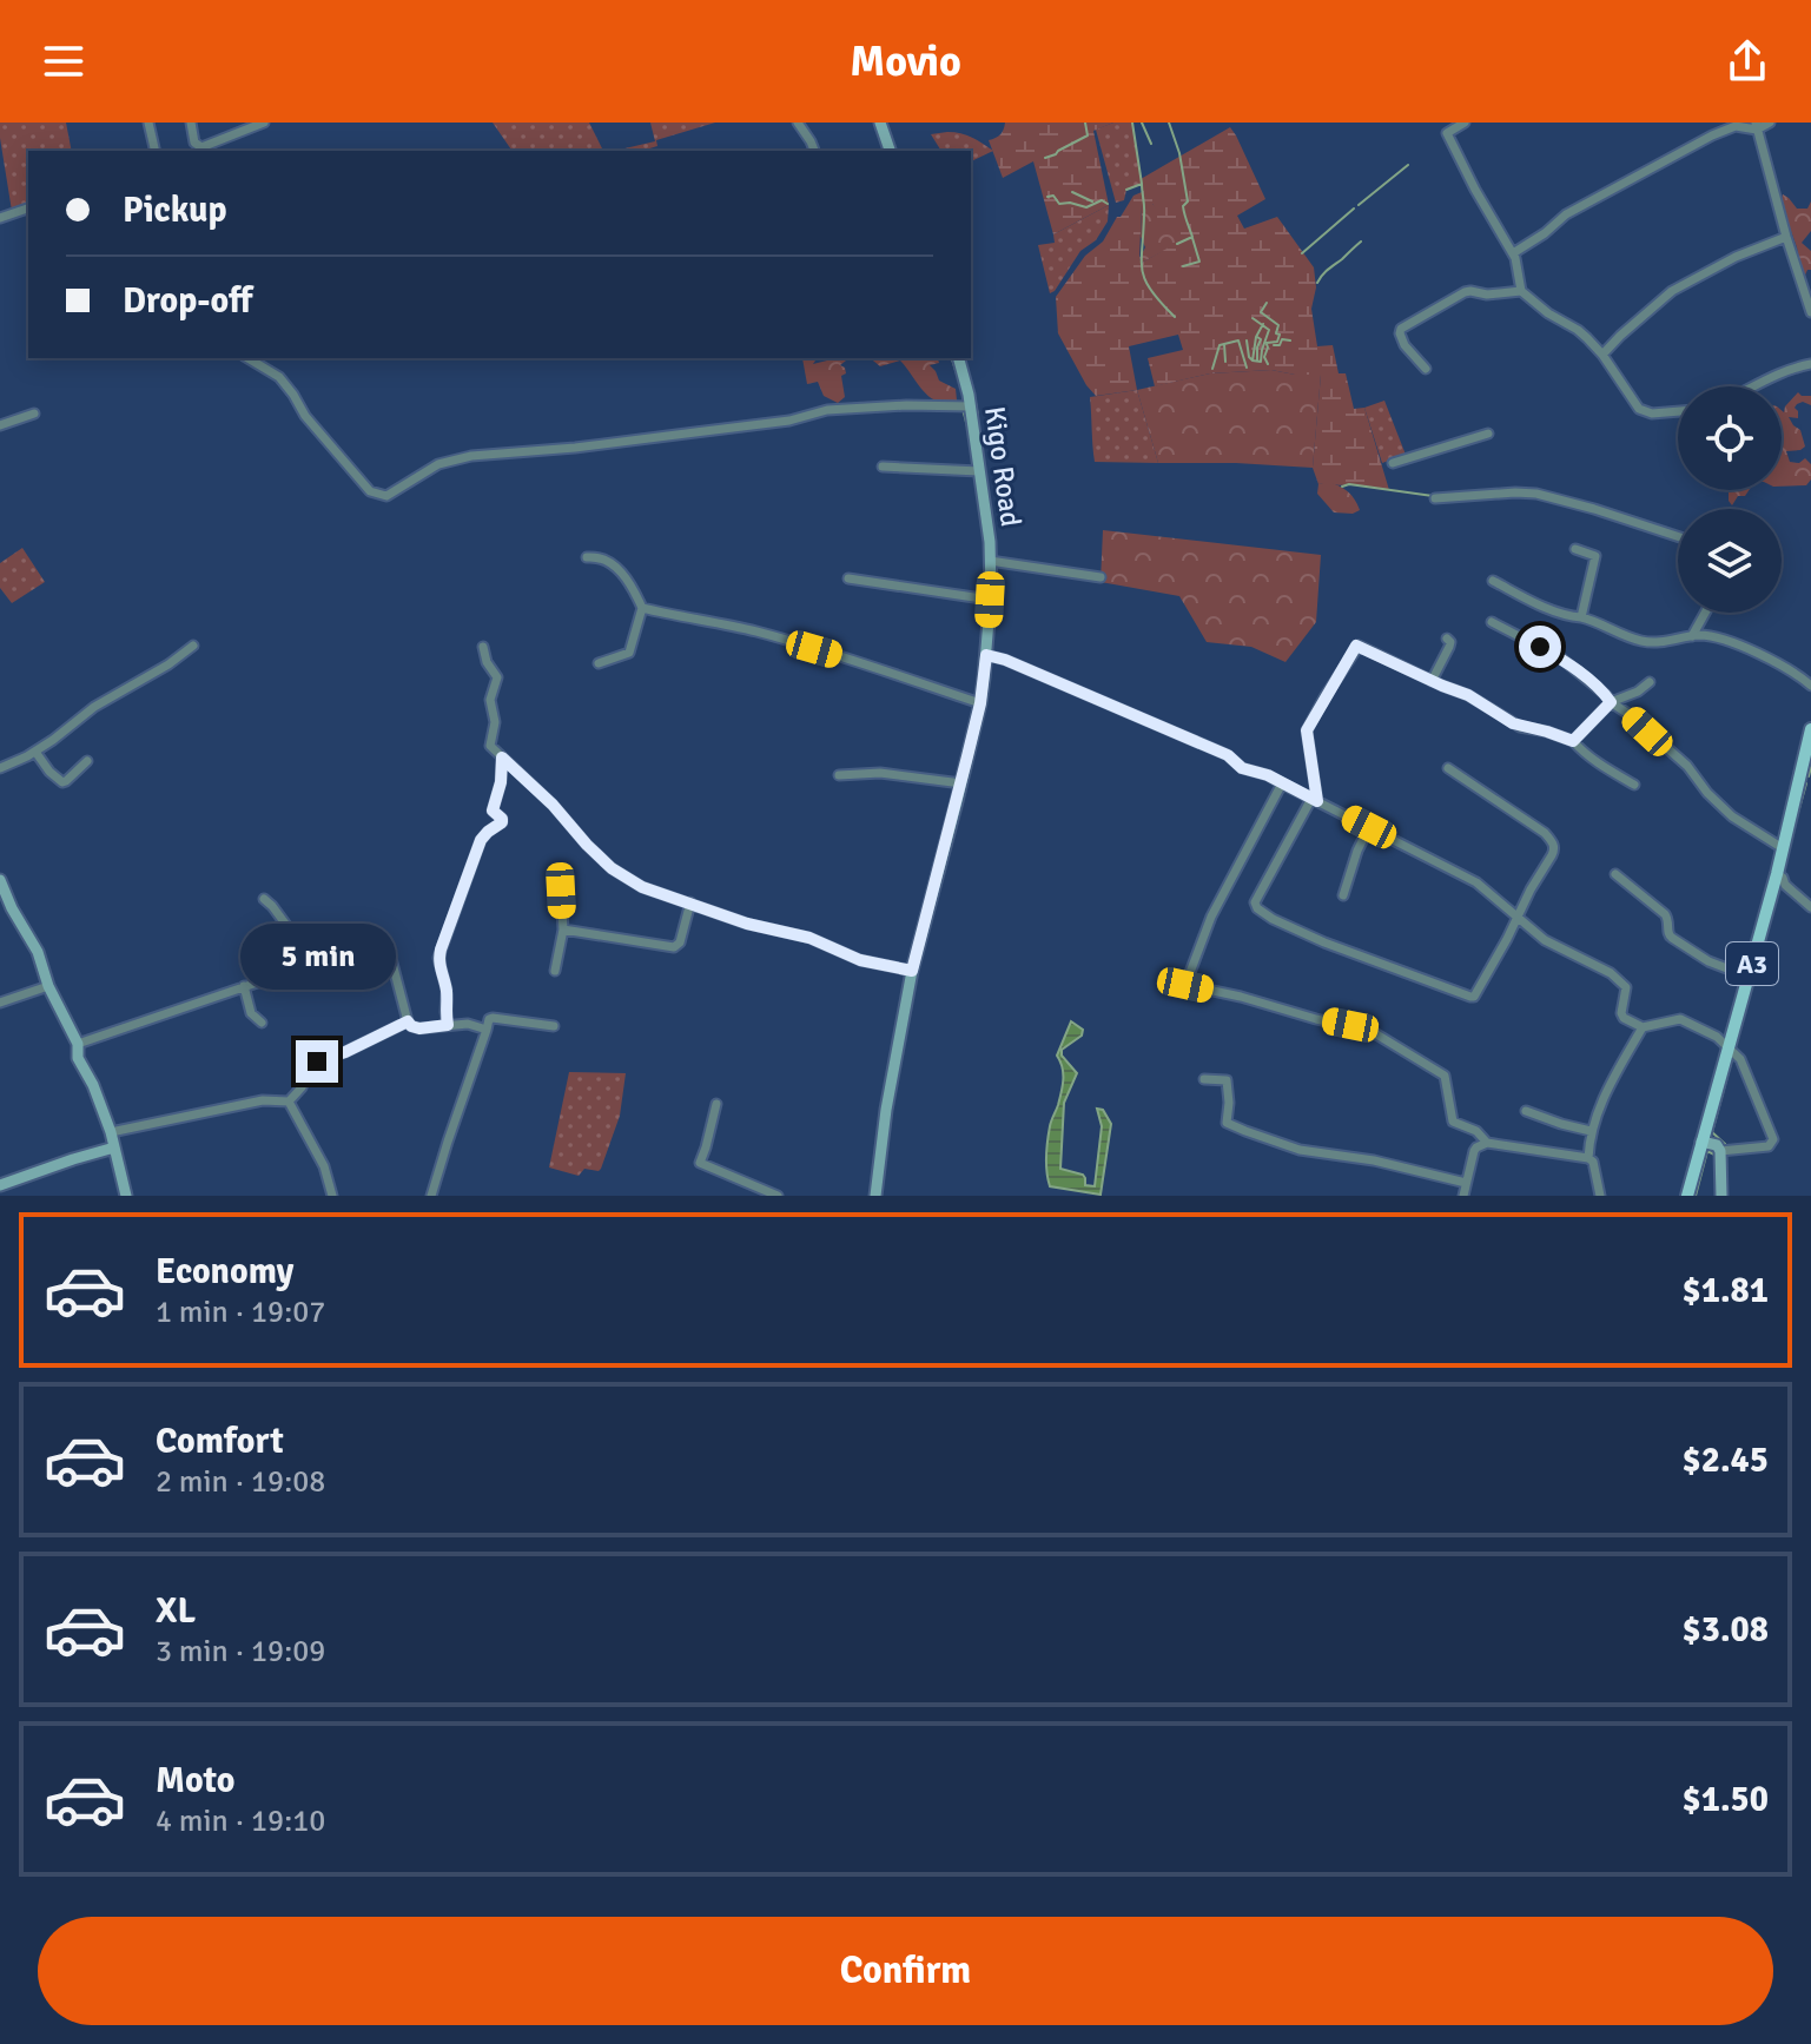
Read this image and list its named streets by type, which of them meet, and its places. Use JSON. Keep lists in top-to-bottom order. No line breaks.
{"streets":{"main road":["A3"],"street":["Kigo Road"]},"page":{"header":"Movio","banner":["Pickup","Drop-off"],"bubble":"5 min","list":[{"name":"Economy","note":"1 min · 19:07","value":"$1.81"},{"name":"Comfort","note":"2 min · 19:08","value":"$2.45"},{"name":"XL","note":"3 min · 19:09","value":"$3.08"},{"name":"Moto","note":"4 min · 19:10","value":"$1.50"}],"buttons":"Confirm"}}
